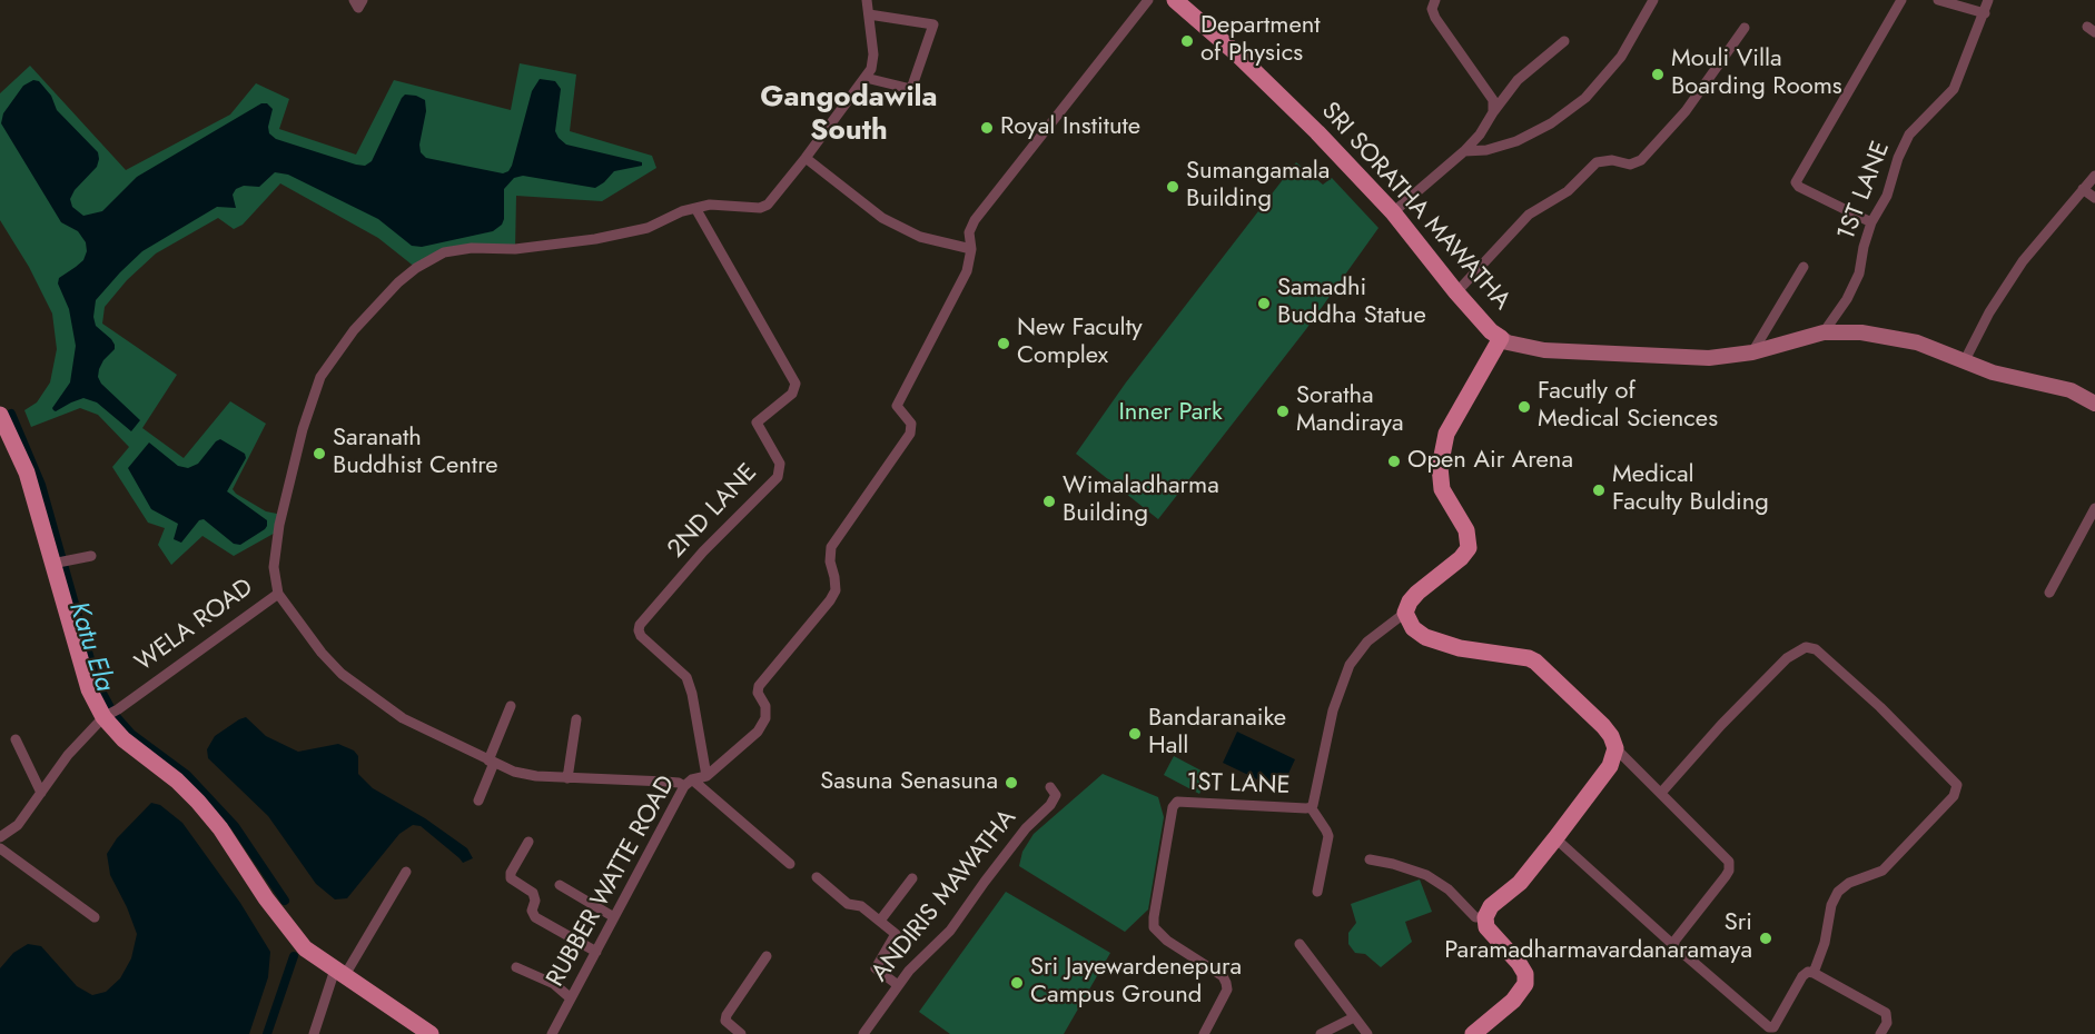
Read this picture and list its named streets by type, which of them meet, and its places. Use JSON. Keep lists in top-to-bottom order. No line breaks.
{"streets":{"main road":["SRI SORATHA MAWATHA"],"street":["1ST LANE","2ND LANE","WELA ROAD","RUBBER WATTE ROAD","ANDIRIS MAWATHA"]},"crossings":[["2ND LANE","RUBBER WATTE ROAD"]],"districts":["Gangodawila South"],"water":["Katu Ela"],"parks":["Inner Park"],"places":["Department of Physics","Mouli Villa Boarding Rooms","Royal Institute","Sumangamala Building","Samadhi Buddha Statue","New Faculty Complex","Facutly of Medical Sciences","Soratha Mandiraya","Saranath Buddhist Centre","Open Air Arena","Medical Faculty Bulding","Wimaladharma Building","Bandaranaike Hall","Sasuna Senasuna","Sri Paramadharmavardanaramaya","Sri Jayewardenepura Campus Ground"]}
